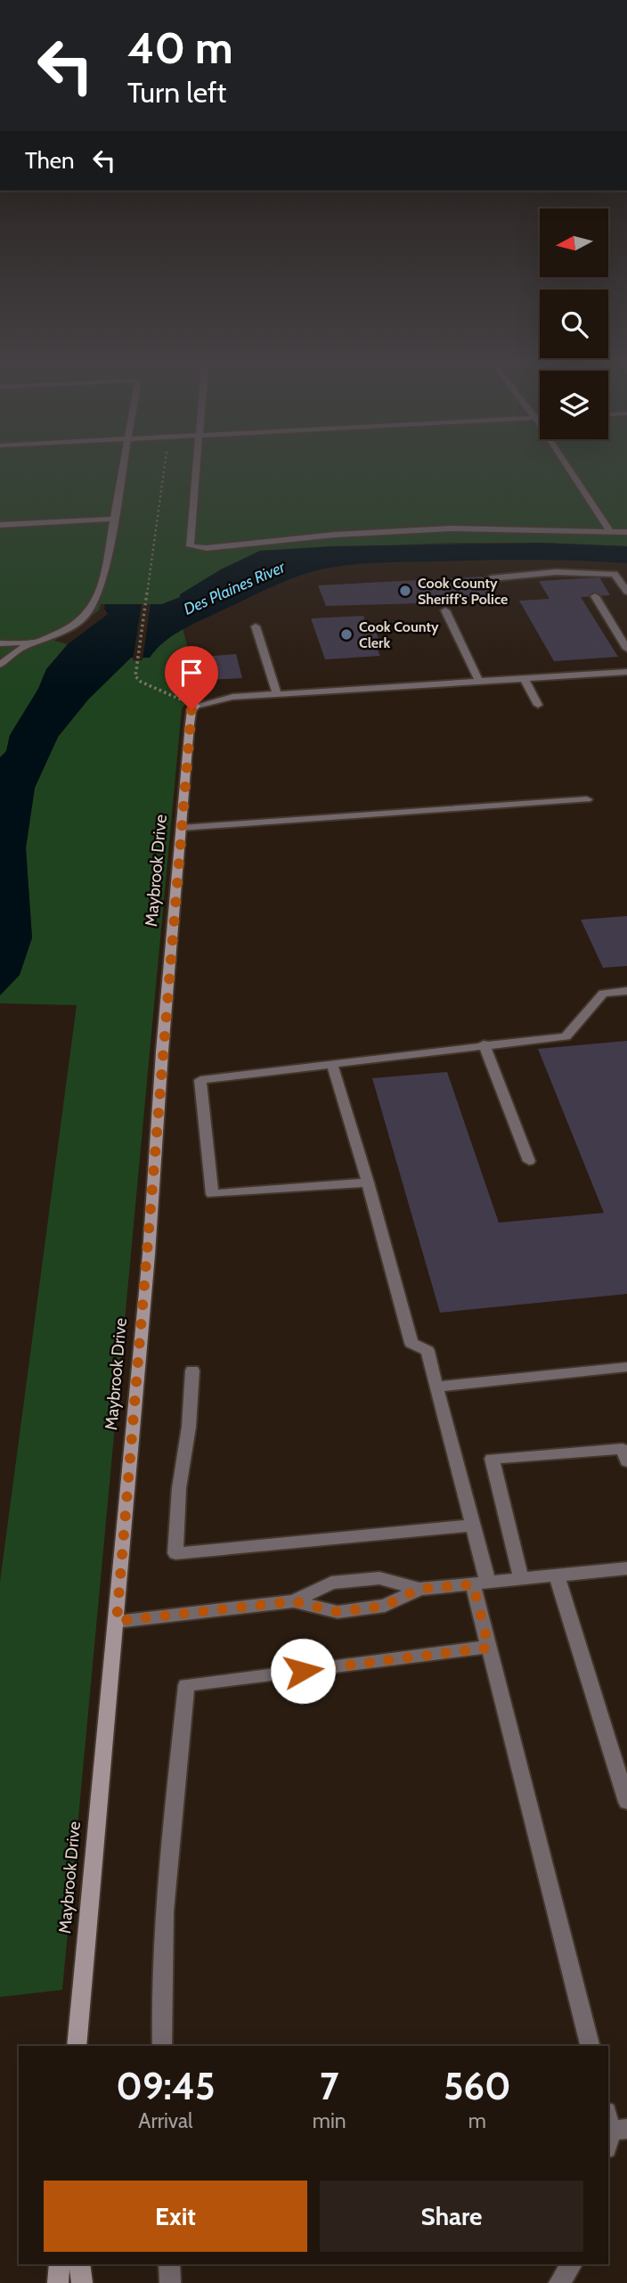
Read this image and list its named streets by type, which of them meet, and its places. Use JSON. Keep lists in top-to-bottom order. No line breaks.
{"streets":{"street":["Maybrook Drive"]},"water":["Des Plaines River"],"places":["Cook County Sheriff's Police","Cook County Clerk"],"north":"left","page":{"turn":["40 m","Turn left"],"then":"Then","eta":["09:45","Arrival","7","min","560","m"],"buttons":["Exit","Share"]}}
